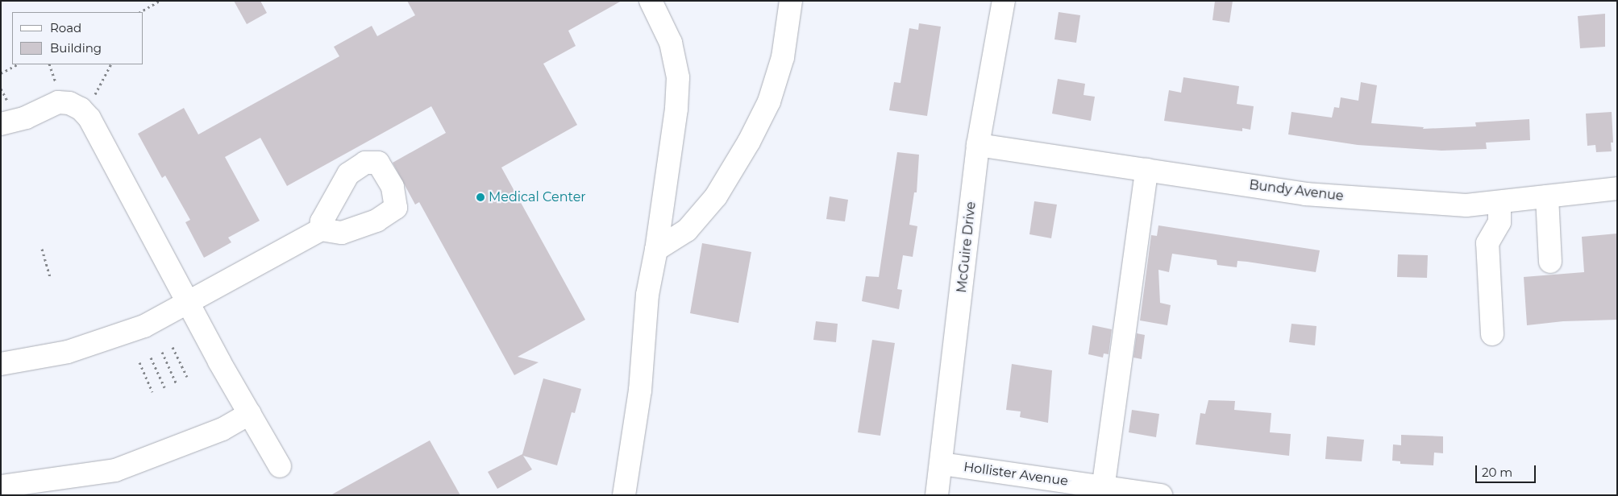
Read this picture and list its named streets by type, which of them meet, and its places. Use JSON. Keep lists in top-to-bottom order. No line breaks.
{"streets":{"street":["Bundy Avenue","McGuire Drive","Hollister Avenue"]},"crossings":[["Bundy Avenue","McGuire Drive"],["McGuire Drive","Hollister Avenue"]],"places":["Medical Center"],"legend":["Road","Building"],"scale_bar":"20 m"}
